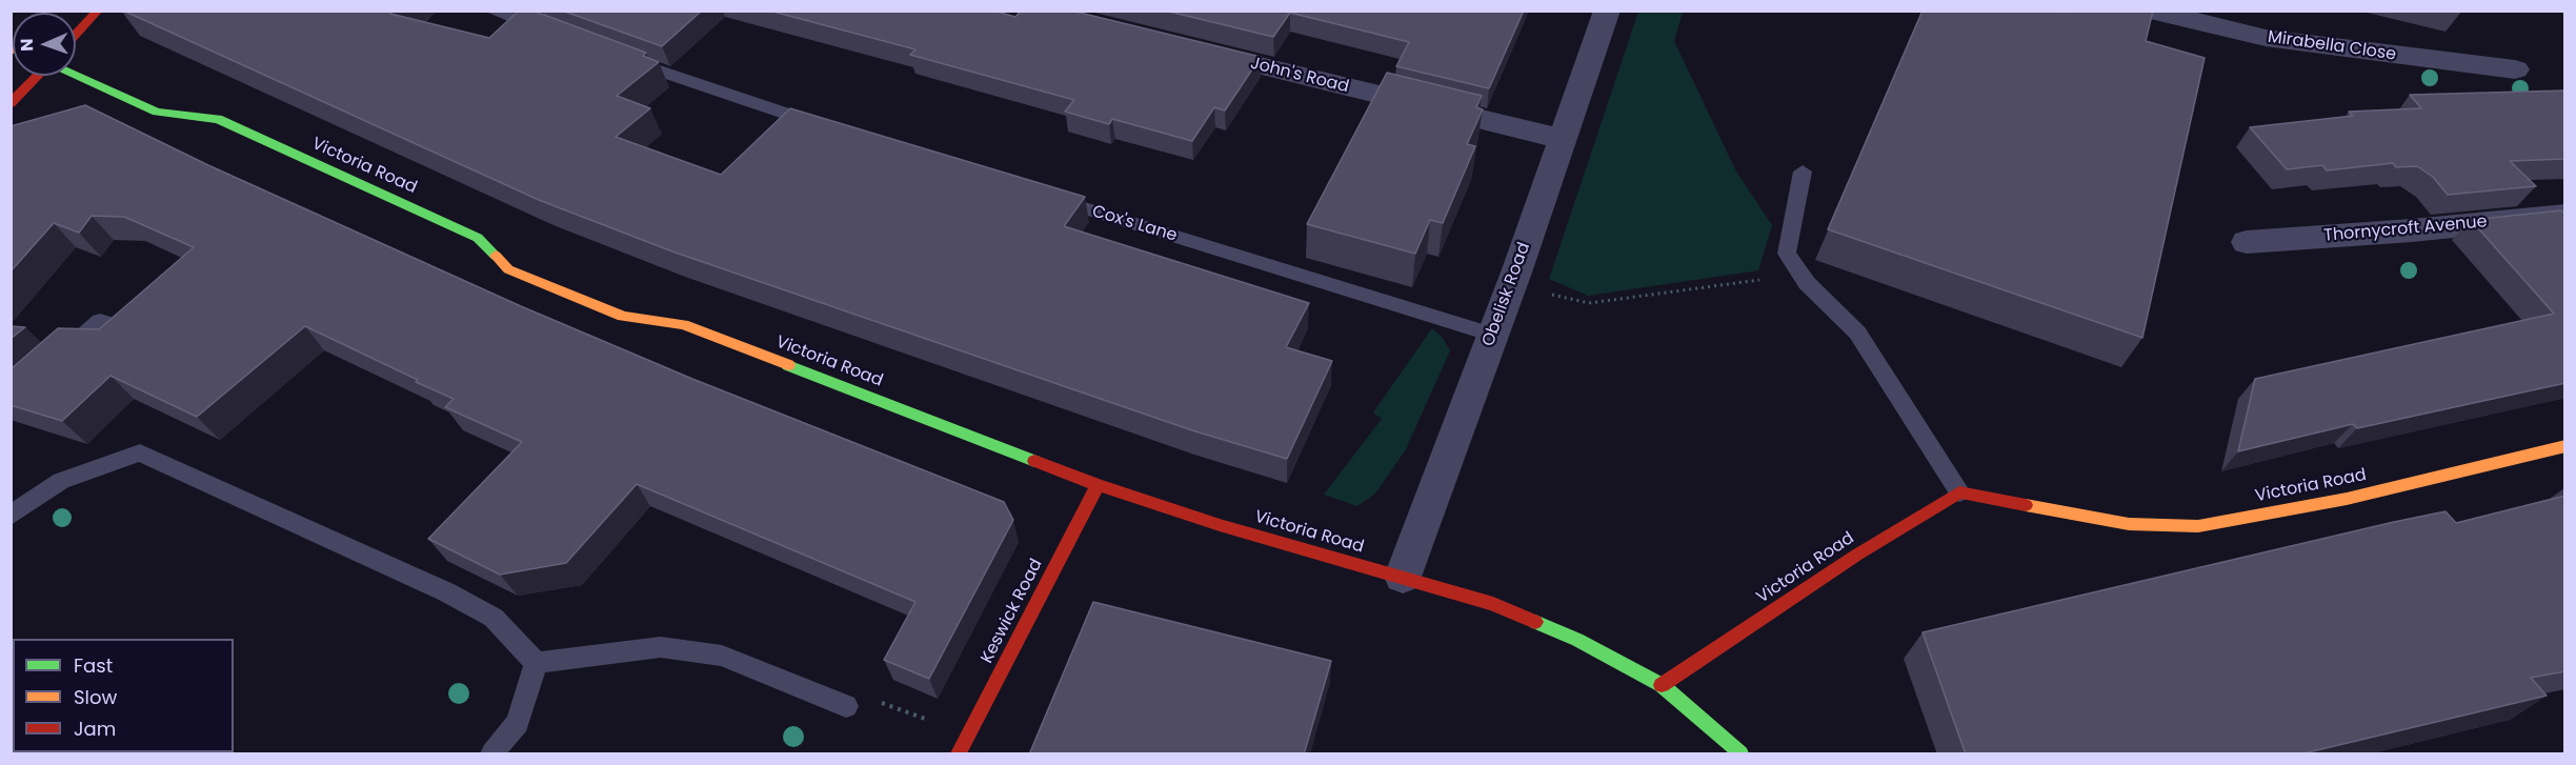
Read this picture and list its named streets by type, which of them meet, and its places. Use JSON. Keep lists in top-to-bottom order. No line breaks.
{"streets":{"street":["Mirabella Close","John's Road","Victoria Road","Thornycroft Avenue","Obelisk Road","Keswick Road"],"lane":["Cox's Lane"]},"crossings":[["John's Road","Obelisk Road"],["Victoria Road","Obelisk Road"],["Victoria Road","Keswick Road"],["Cox's Lane","Obelisk Road"]],"legend":["Fast","Slow","Jam"],"north":"left"}
